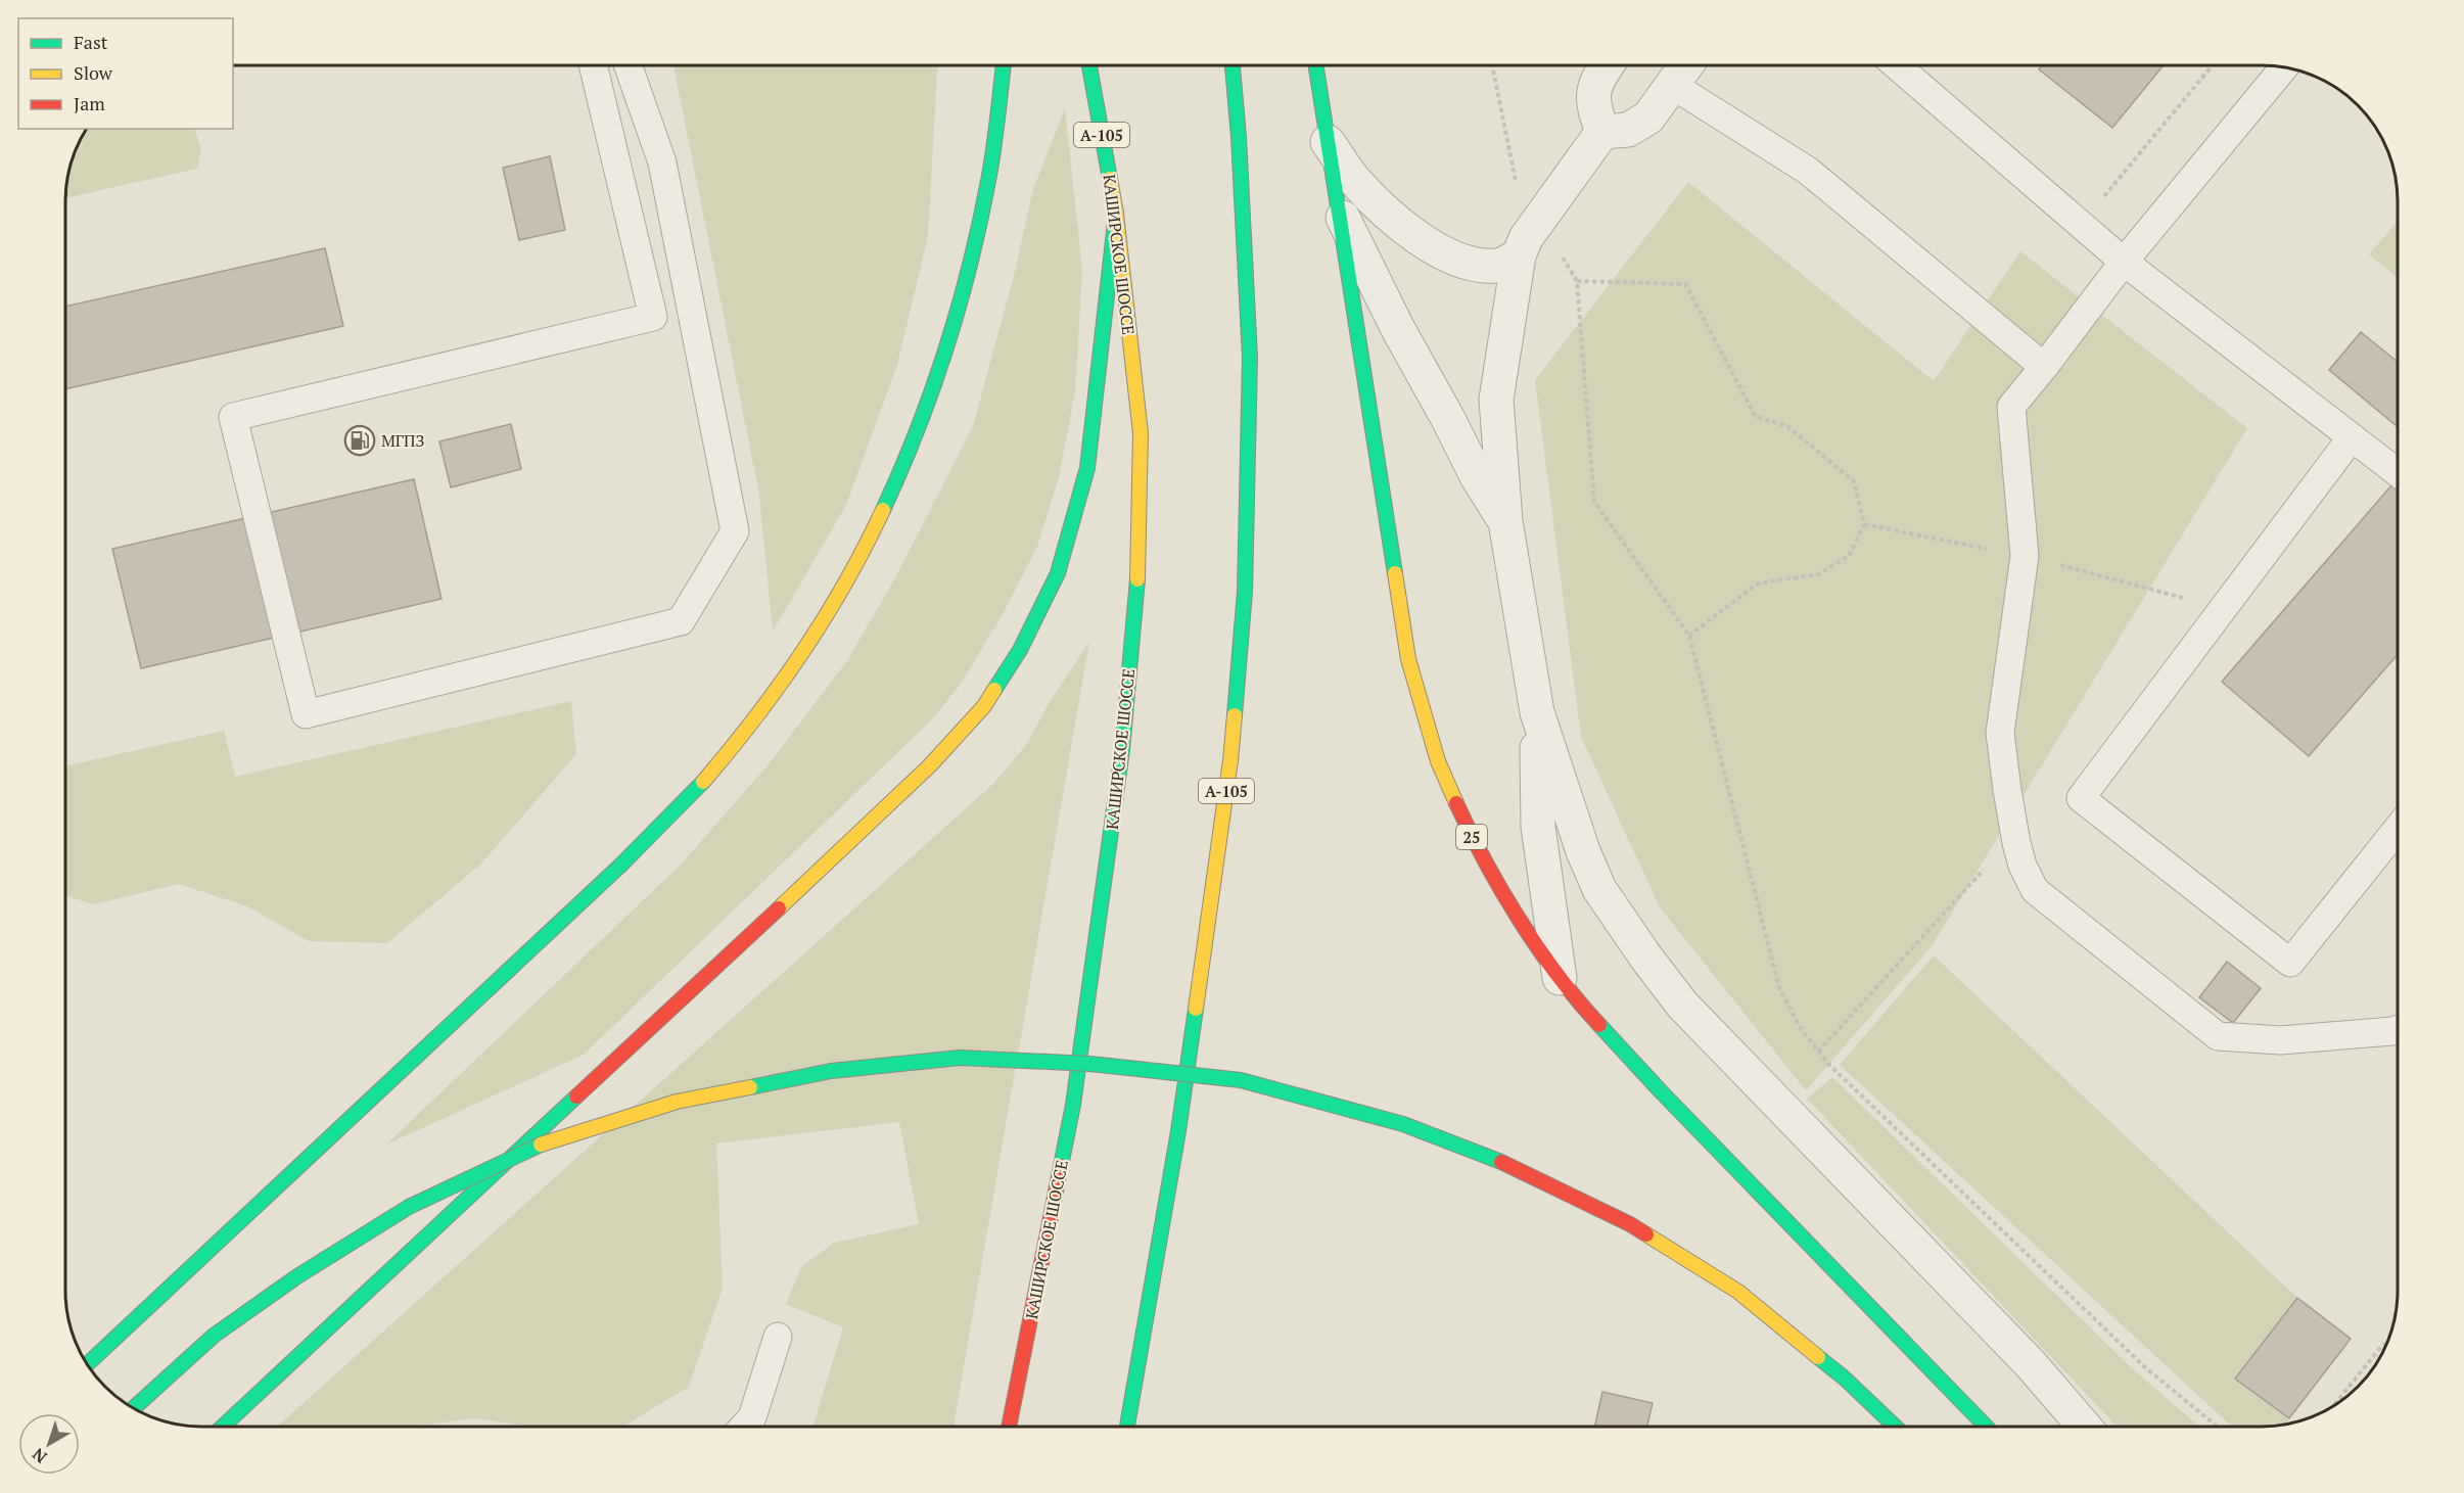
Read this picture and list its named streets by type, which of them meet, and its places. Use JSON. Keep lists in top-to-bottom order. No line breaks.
{"streets":{"main road":["А-105","КАШИРСКОЕ ШОССЕ","25"]},"places":{"fuel station":["МГПЗ"]},"legend":["Fast","Slow","Jam"],"north":"bottom left"}
